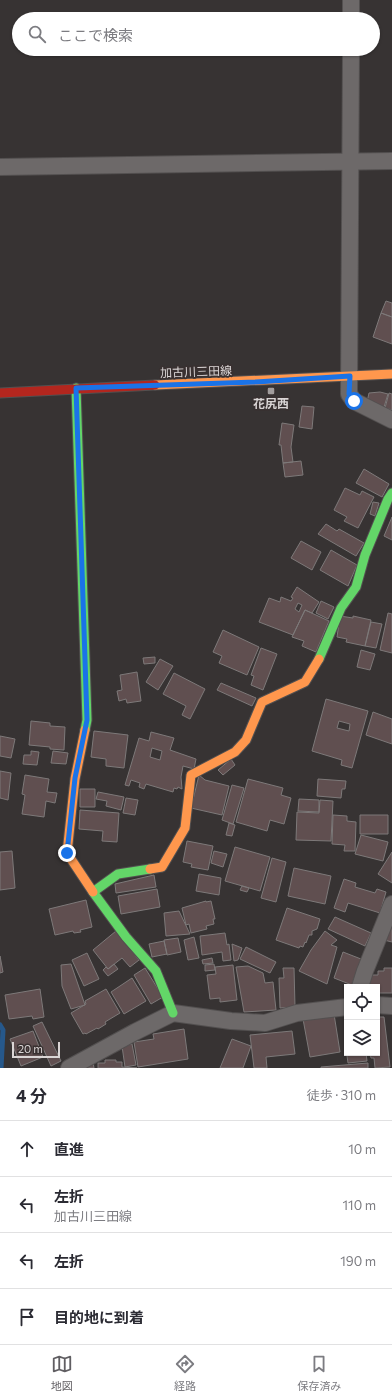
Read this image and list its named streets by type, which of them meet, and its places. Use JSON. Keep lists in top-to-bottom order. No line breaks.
{"streets":{"street":["加古川三田線"]},"places":{"transit":["花尻西"]},"scale_bar":"20 m","page":{"search":"ここで検索","scale":"20 m","heading":["4 分","徒歩 · 310 m"],"list":[["直進","10 m"],["左折","加古川三田線","110 m"],["左折","190 m"],"目的地に到着"],"nav":["地図","経路","保存済み"]}}
